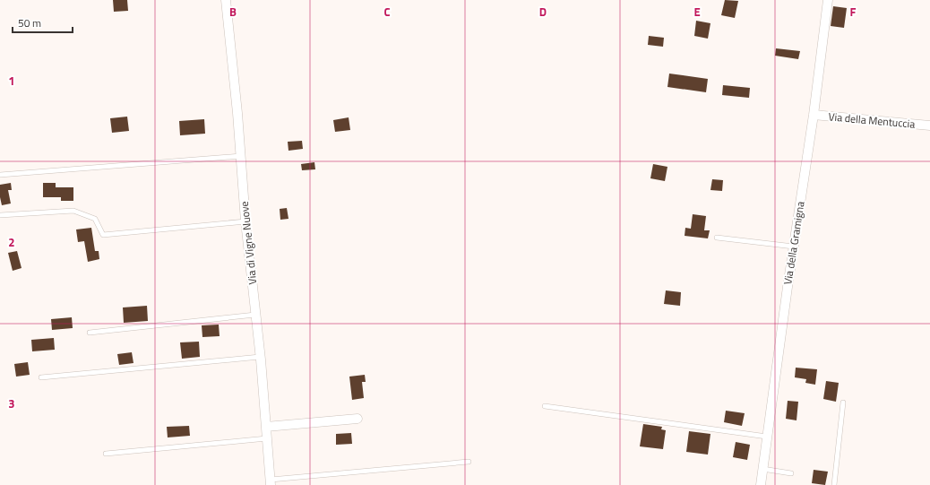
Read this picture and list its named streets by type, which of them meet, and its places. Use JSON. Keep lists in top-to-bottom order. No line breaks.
{"streets":{"street":["Via della Mentuccia","Via di Vigne Nuove","Via della Gramigna"]},"crossings":[["Via della Mentuccia","Via della Gramigna"]],"scale_bar":"50 m","grid":{"columns":["B","C","D","E","F"],"rows":["1","2","3"]}}
